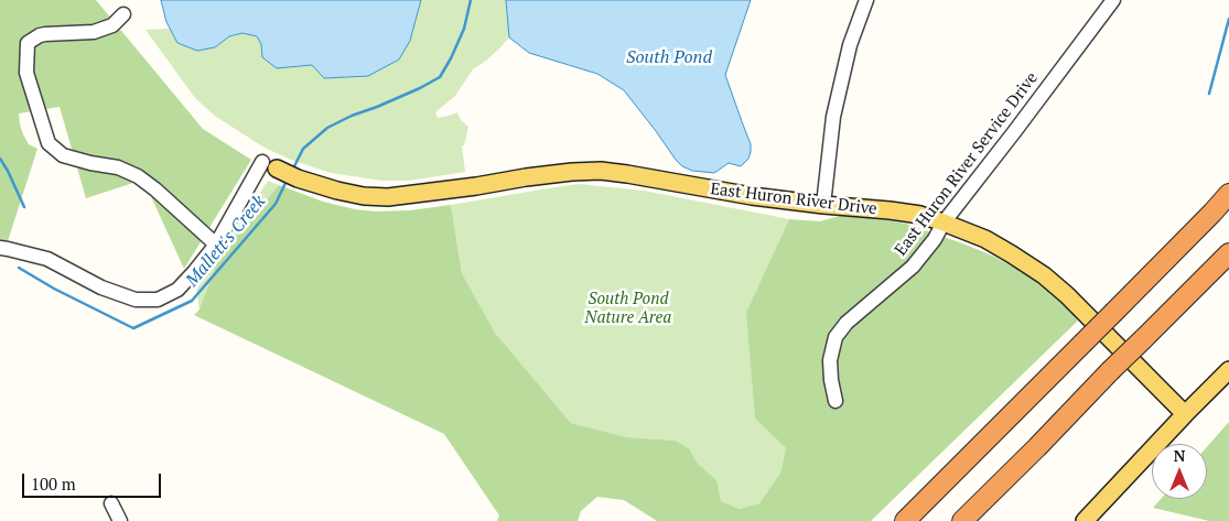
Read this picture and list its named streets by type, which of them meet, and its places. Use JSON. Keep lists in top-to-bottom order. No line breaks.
{"streets":{"main road":["East Huron River Drive"],"street":["East Huron River Service Drive"]},"crossings":[["East Huron River Service Drive","East Huron River Drive"]],"water":["South Pond","Mallett's Creek"],"parks":["South Pond Nature Area"],"scale_bar":"100 m","north":"top"}
